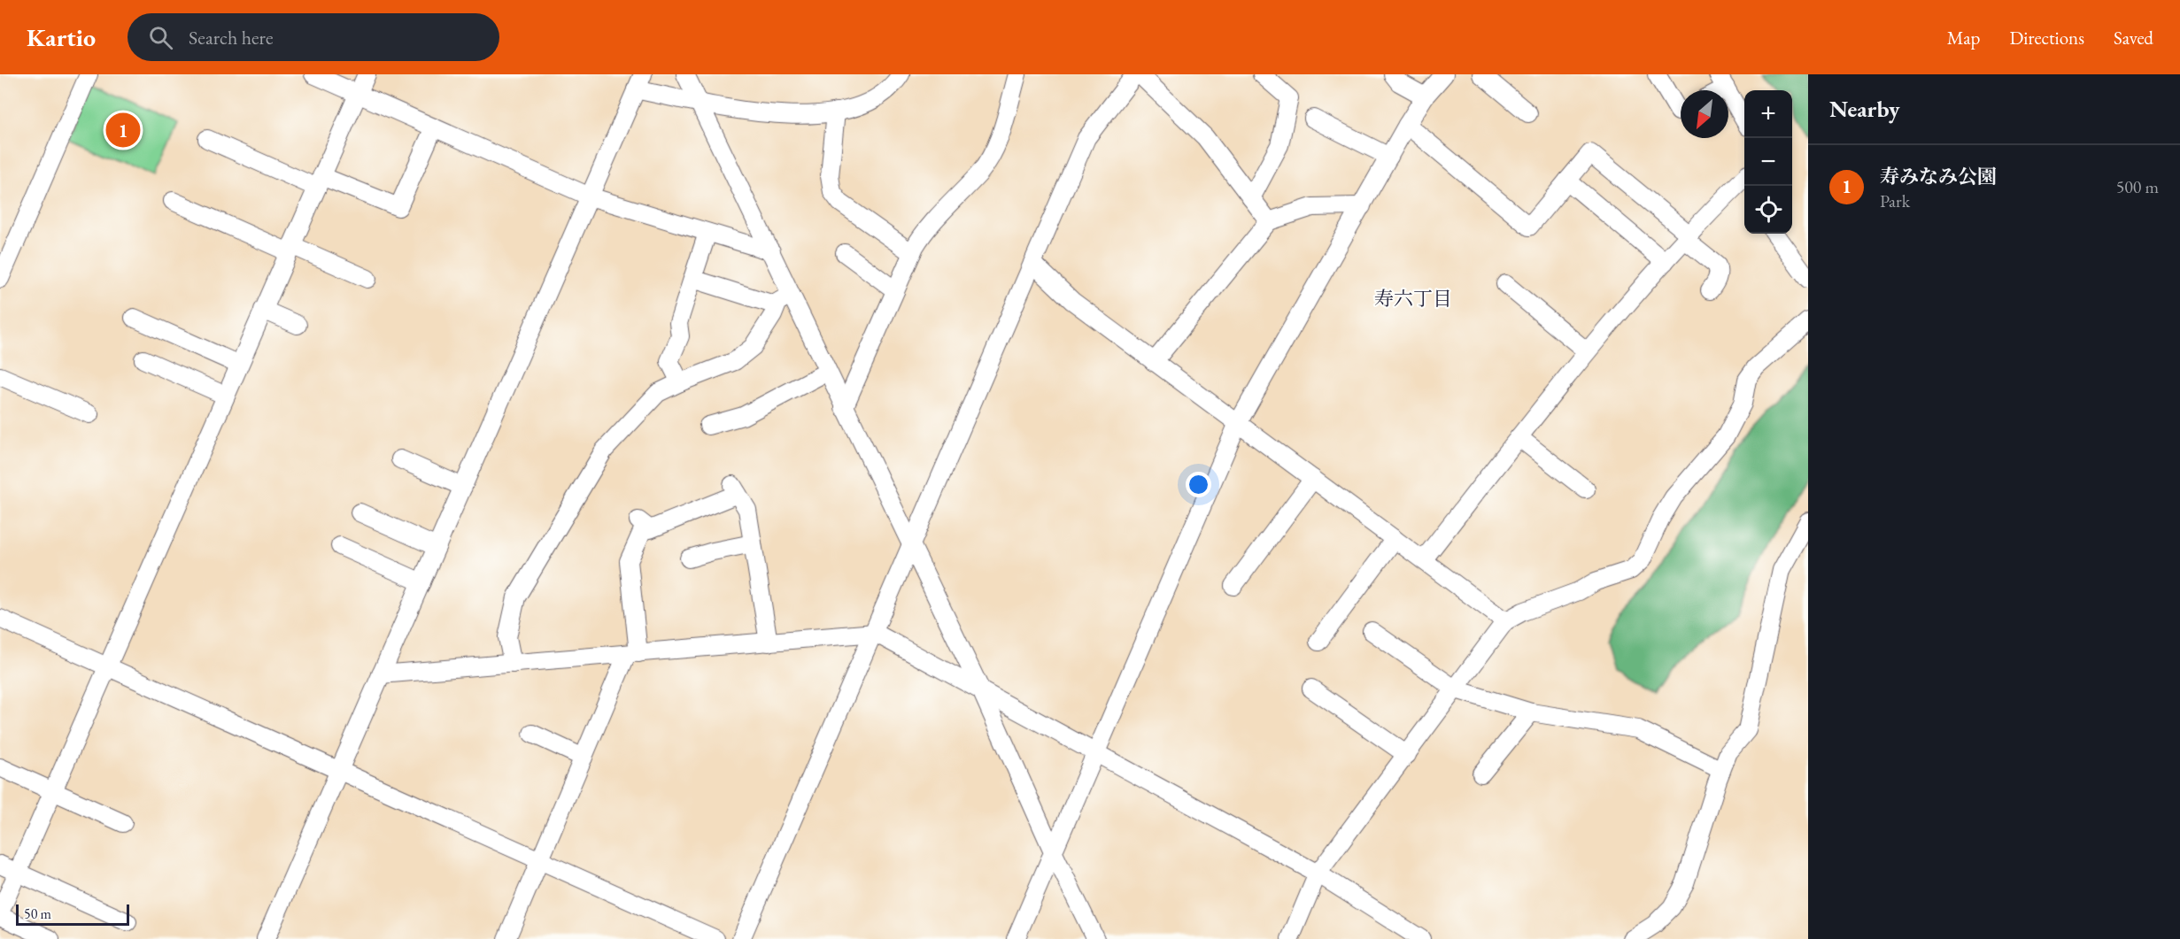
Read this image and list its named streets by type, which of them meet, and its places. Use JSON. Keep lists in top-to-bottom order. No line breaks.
{"districts":["寿六丁目"],"scale_bar":"50 m","north":"bottom left","page":{"header":"Kartio","search":"Search here","nav":["Map","Directions","Saved"],"heading":"Nearby","map_buttons":["+","−"],"pins":"1","list":[{"mark":"1","name":"寿みなみ公園","note":"Park","value":"500 m"}],"scale":"50 m"}}
